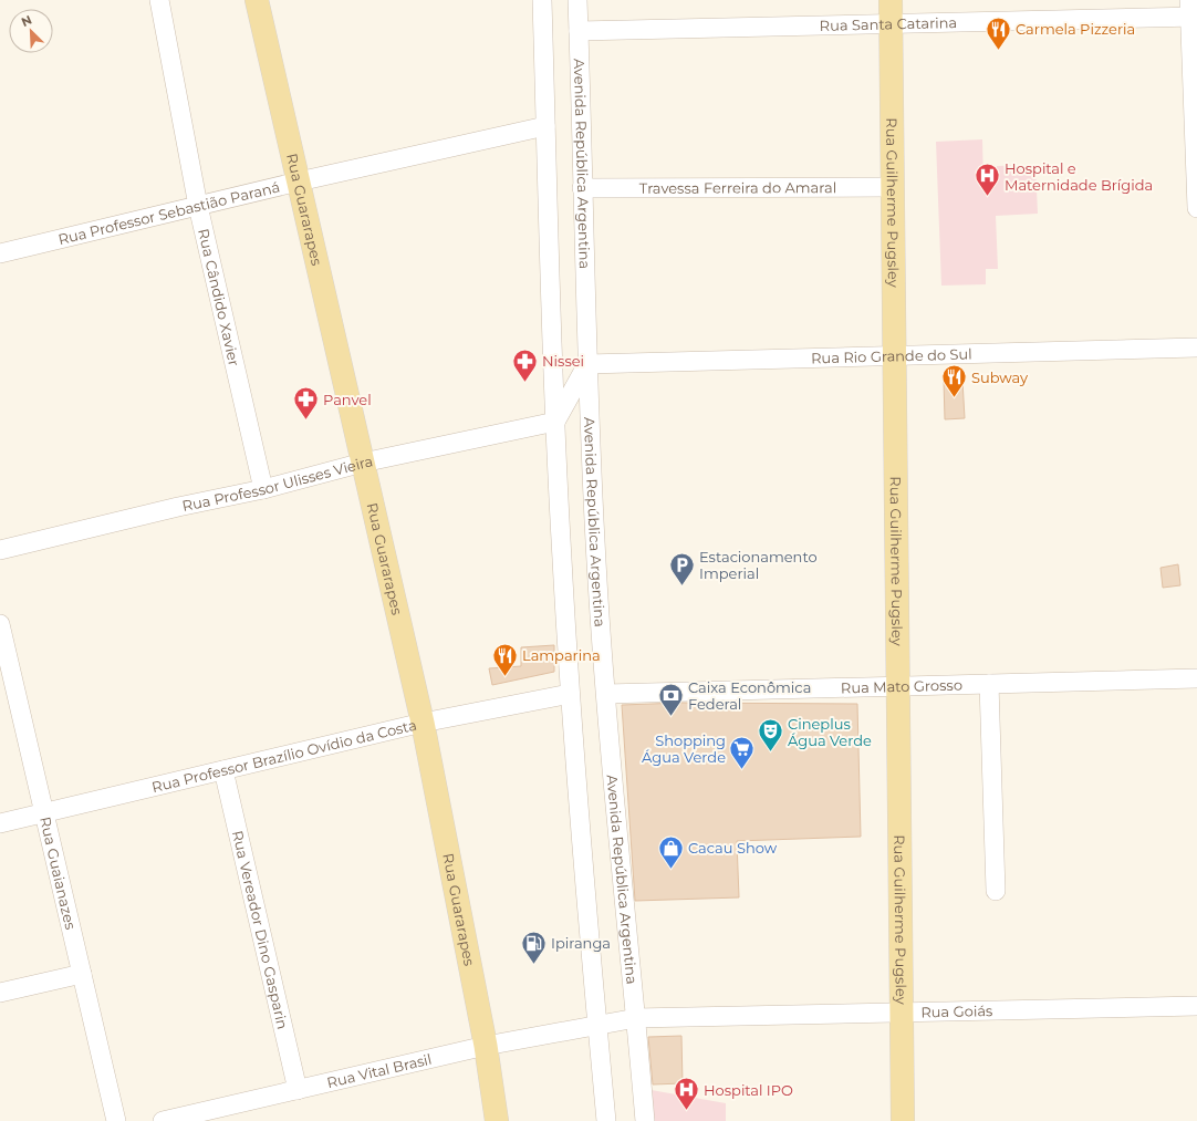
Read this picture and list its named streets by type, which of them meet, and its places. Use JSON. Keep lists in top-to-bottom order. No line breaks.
{"streets":{"main road":["Rua Guilherme Pugsley","Rua Guararapes"],"street":["Rua Santa Catarina","Avenida República Argentina","Travessa Ferreira do Amaral","Rua Professor Sebastião Paraná","Rua Cândido Xavier","Rua Rio Grande do Sul","Rua Professor Ulisses Vieira","Rua Mato Grosso","Rua Professor Brazílio Ovídio da Costa","Rua Guaianazes","Rua Vereador Dino Gasparin","Rua Goiás","Rua Vital Brasil"]},"crossings":[["Rua Santa Catarina","Avenida República Argentina"],["Rua Santa Catarina","Rua Guilherme Pugsley"],["Avenida República Argentina","Travessa Ferreira do Amaral"],["Avenida República Argentina","Rua Rio Grande do Sul"],["Avenida República Argentina","Rua Mato Grosso"],["Avenida República Argentina","Rua Goiás"],["Travessa Ferreira do Amaral","Rua Guilherme Pugsley"],["Rua Guilherme Pugsley","Rua Rio Grande do Sul"],["Rua Guilherme Pugsley","Rua Mato Grosso"],["Rua Guilherme Pugsley","Rua Goiás"],["Rua Guararapes","Rua Professor Sebastião Paraná"],["Rua Guararapes","Rua Professor Ulisses Vieira"],["Rua Guararapes","Rua Professor Brazílio Ovídio da Costa"],["Rua Guararapes","Rua Vital Brasil"],["Rua Professor Sebastião Paraná","Rua Cândido Xavier"],["Rua Cândido Xavier","Rua Professor Ulisses Vieira"],["Rua Professor Brazílio Ovídio da Costa","Rua Guaianazes"],["Rua Professor Brazílio Ovídio da Costa","Rua Vereador Dino Gasparin"],["Rua Vereador Dino Gasparin","Rua Vital Brasil"],["Rua Goiás","Rua Vital Brasil"]],"places":{"restaurant":["Carmela Pizzeria","Subway","Lamparina"],"hospital":["Hospital e Maternidade Brígida","Hospital IPO"],"pharmacy":["Nissei","Panvel"],"parking":["Estacionamento Imperial"],"bank":["Caixa Econômica Federal"],"theatre":["Cineplus Água Verde"],"supermarket":["Shopping Água Verde"],"shop":["Cacau Show"],"fuel station":["Ipiranga"]},"north":"top left"}
